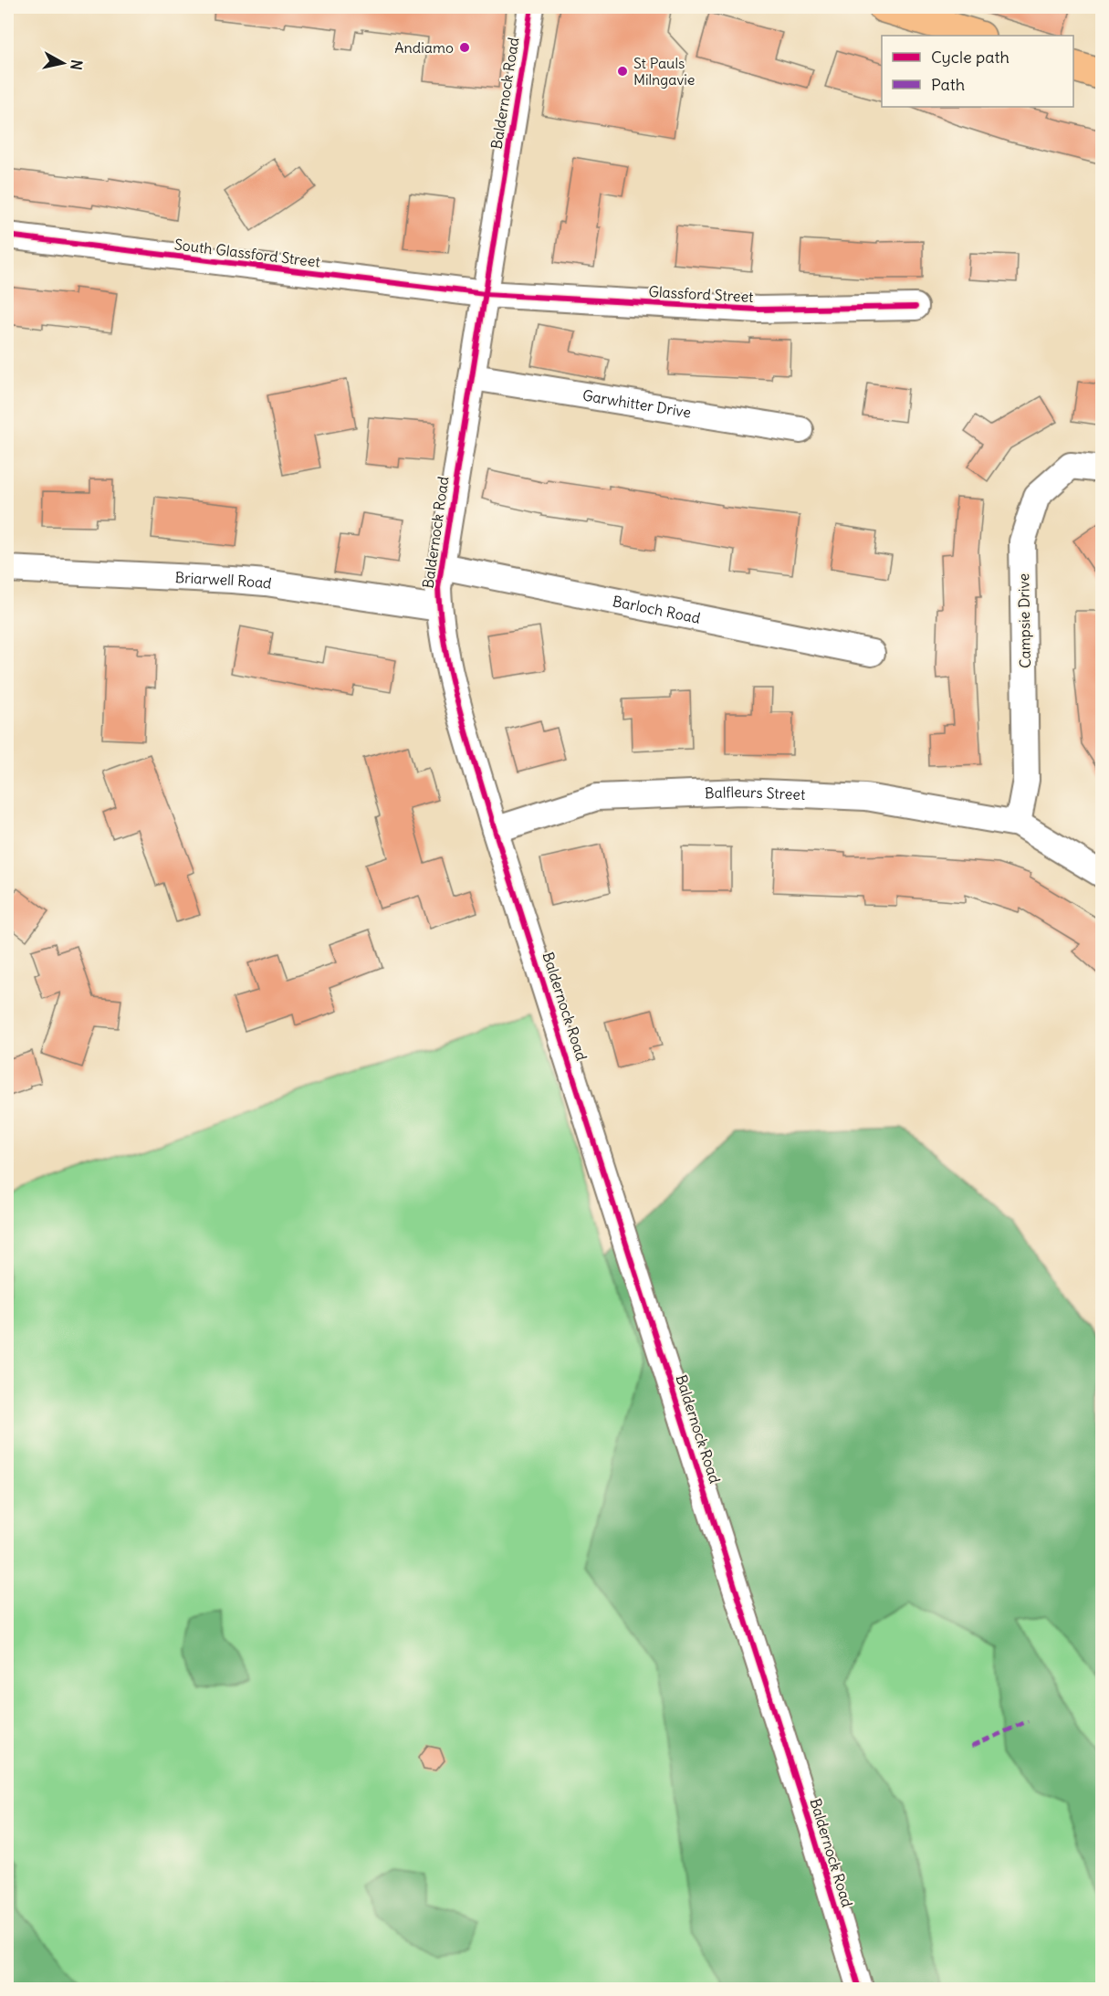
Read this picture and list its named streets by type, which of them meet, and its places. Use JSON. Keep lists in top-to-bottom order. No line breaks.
{"streets":{"street":["Baldernock Road","South Glassford Street","Glassford Street","Garwhitter Drive","Briarwell Road","Barloch Road","Campsie Drive","Balfleurs Street"]},"crossings":[["Baldernock Road","South Glassford Street"],["Baldernock Road","Glassford Street"],["Baldernock Road","Garwhitter Drive"],["Baldernock Road","Briarwell Road"],["Baldernock Road","Barloch Road"],["Baldernock Road","Balfleurs Street"],["South Glassford Street","Glassford Street"],["Campsie Drive","Balfleurs Street"]],"places":["Andiamo","St Pauls Milngavie"],"legend":["Cycle path","Path"],"north":"right"}
